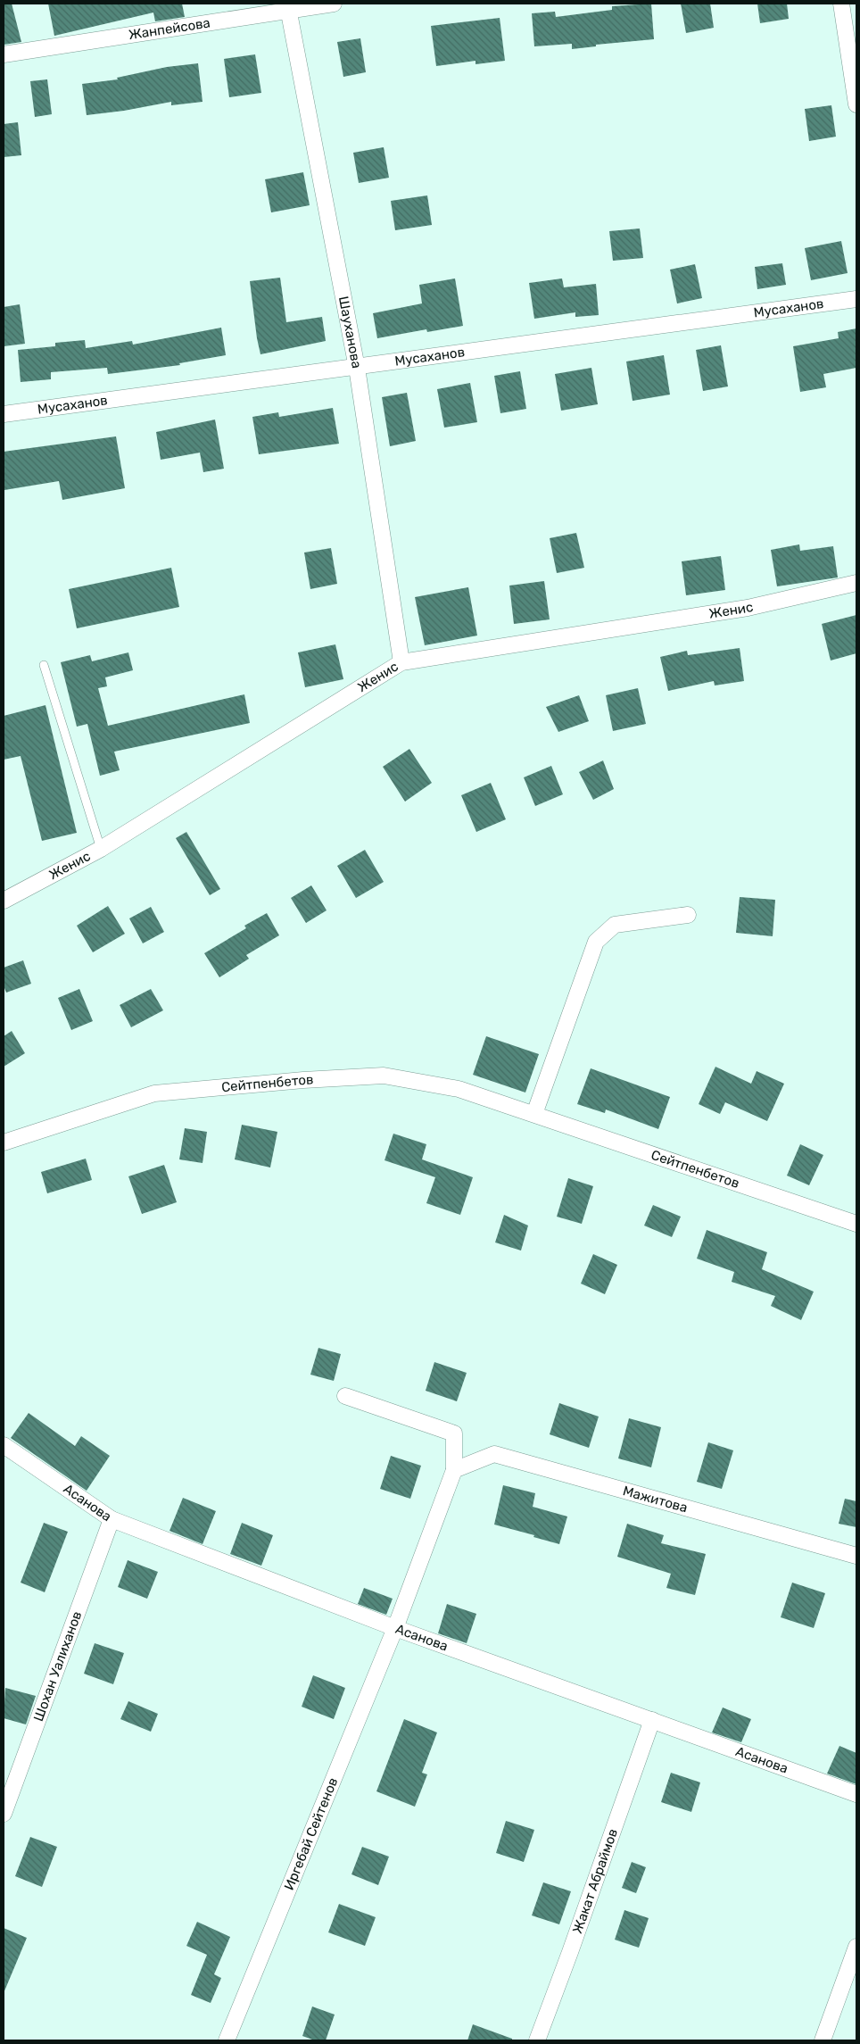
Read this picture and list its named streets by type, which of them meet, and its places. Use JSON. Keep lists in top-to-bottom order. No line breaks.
{"streets":{"street":["Жанпейсова","Мусаханов","Шауханова","Женис","Сейтпенбетов","Мажитова","Асанова","Шохан Уалиханов","Иргебай Сейтенов","Жакат Абраймов"]},"crossings":[["Жанпейсова","Шауханова"],["Мусаханов","Шауханова"],["Шауханова","Женис"],["Асанова","Шохан Уалиханов"],["Асанова","Иргебай Сейтенов"],["Асанова","Жакат Абраймов"]]}
